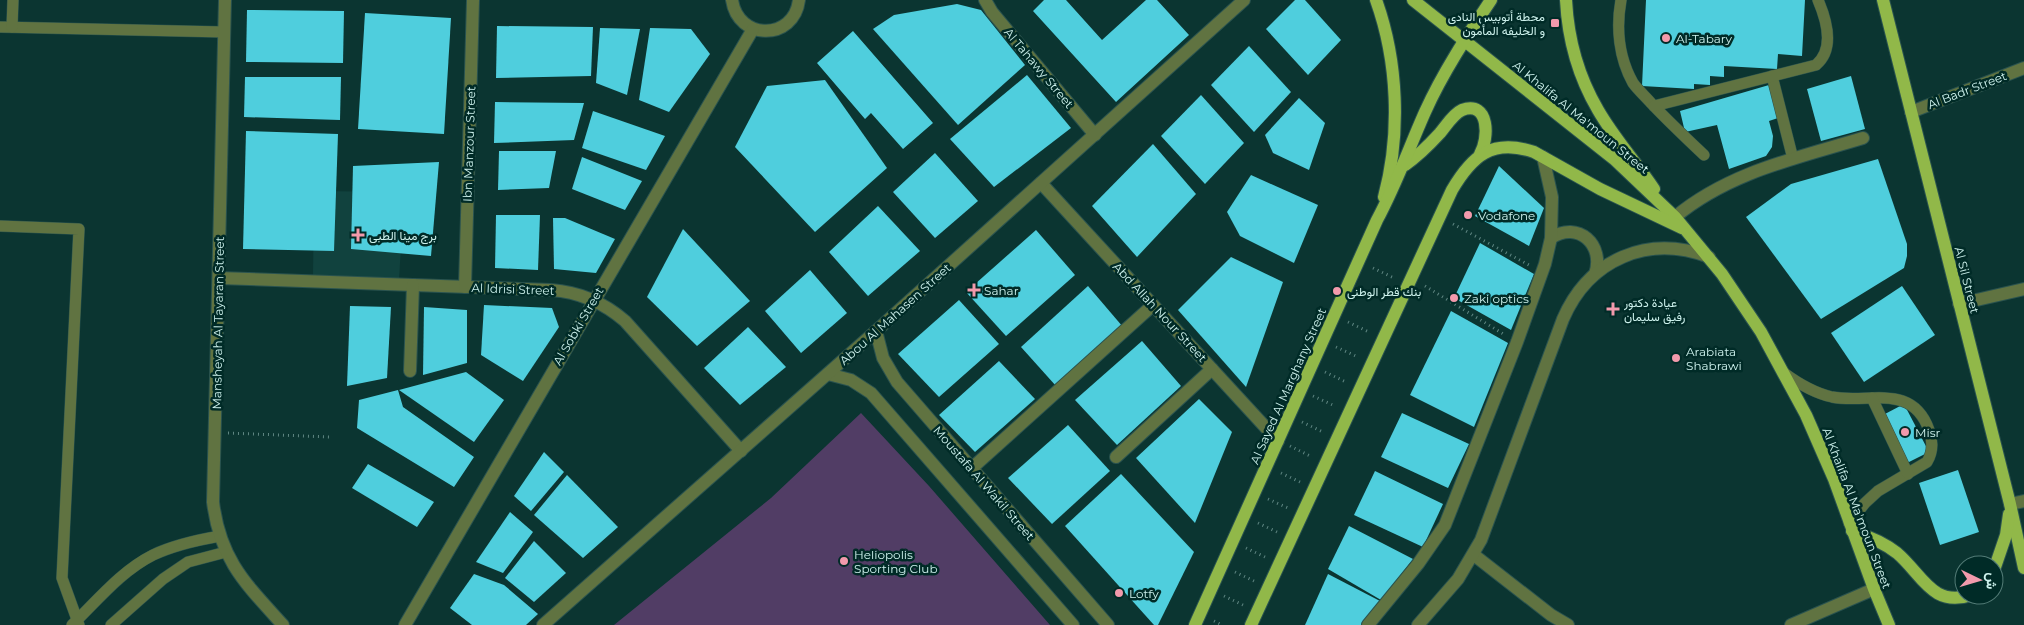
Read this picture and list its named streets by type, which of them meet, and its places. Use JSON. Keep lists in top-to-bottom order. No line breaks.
{"streets":{"main road":["Al Khalifa Al Ma'moun Street","Al Sil Street","Al Sayed Al Marghany Street"],"street":["Al Tahawy Street","Al Badr Street","Ibn Manzour Street","Al Idrisi Street","Abd Allah Nour Street","Abou Al Mahasen Street","Mansheyah Al Tayaran Street","Al Sobki Street","Moustafa Al Wakil Street"]},"crossings":[["Al Tahawy Street","Abou Al Mahasen Street"],["Al Badr Street","Al Sil Street"],["Al Khalifa Al Ma'moun Street","Al Sayed Al Marghany Street"],["Ibn Manzour Street","Al Idrisi Street"],["Al Idrisi Street","Abou Al Mahasen Street"],["Al Idrisi Street","Mansheyah Al Tayaran Street"],["Al Idrisi Street","Al Sobki Street"],["Abd Allah Nour Street","Abou Al Mahasen Street"],["Abd Allah Nour Street","Al Sayed Al Marghany Street"],["Abou Al Mahasen Street","Moustafa Al Wakil Street"]],"places":{"transit":["محطة أتوبيس النادى و الخليفه المأمون"],"other":["Al-Tabary","Vodafone","بنك قطر الوطنى","Zaki optics","Arabiata Shabrawi","Misr","Heliopolis Sporting Club","Lotfy"],"health":["برج مينا الطبى","Sahar","عيادة دكتور رفيق سليمان"]},"north":"right"}
